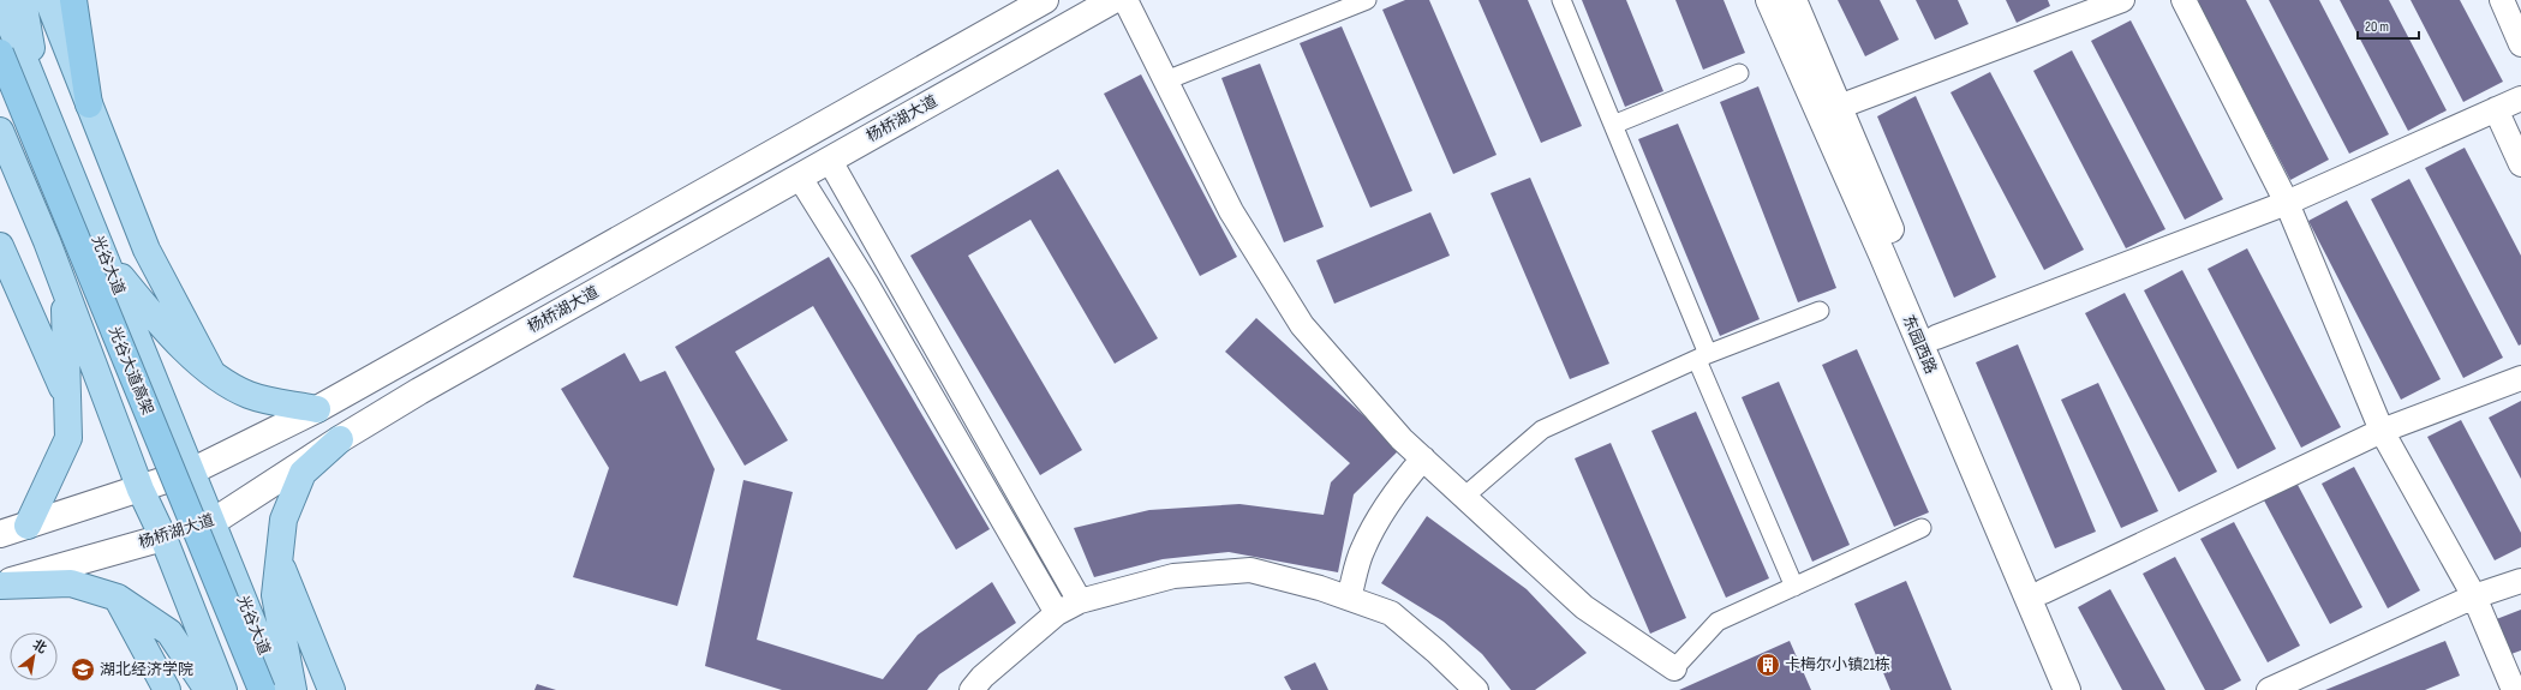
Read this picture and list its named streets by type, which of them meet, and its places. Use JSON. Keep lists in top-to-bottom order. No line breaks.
{"streets":{"highway":["光谷大道高架"],"main road":["杨桥湖大道","光谷大道","东园西路"]},"crossings":[["杨桥湖大道","光谷大道"]],"places":{"building":["卡梅尔小镇21栋"],"school or university":["湖北经济学院"]},"scale_bar":"20 m","north":"top right"}
